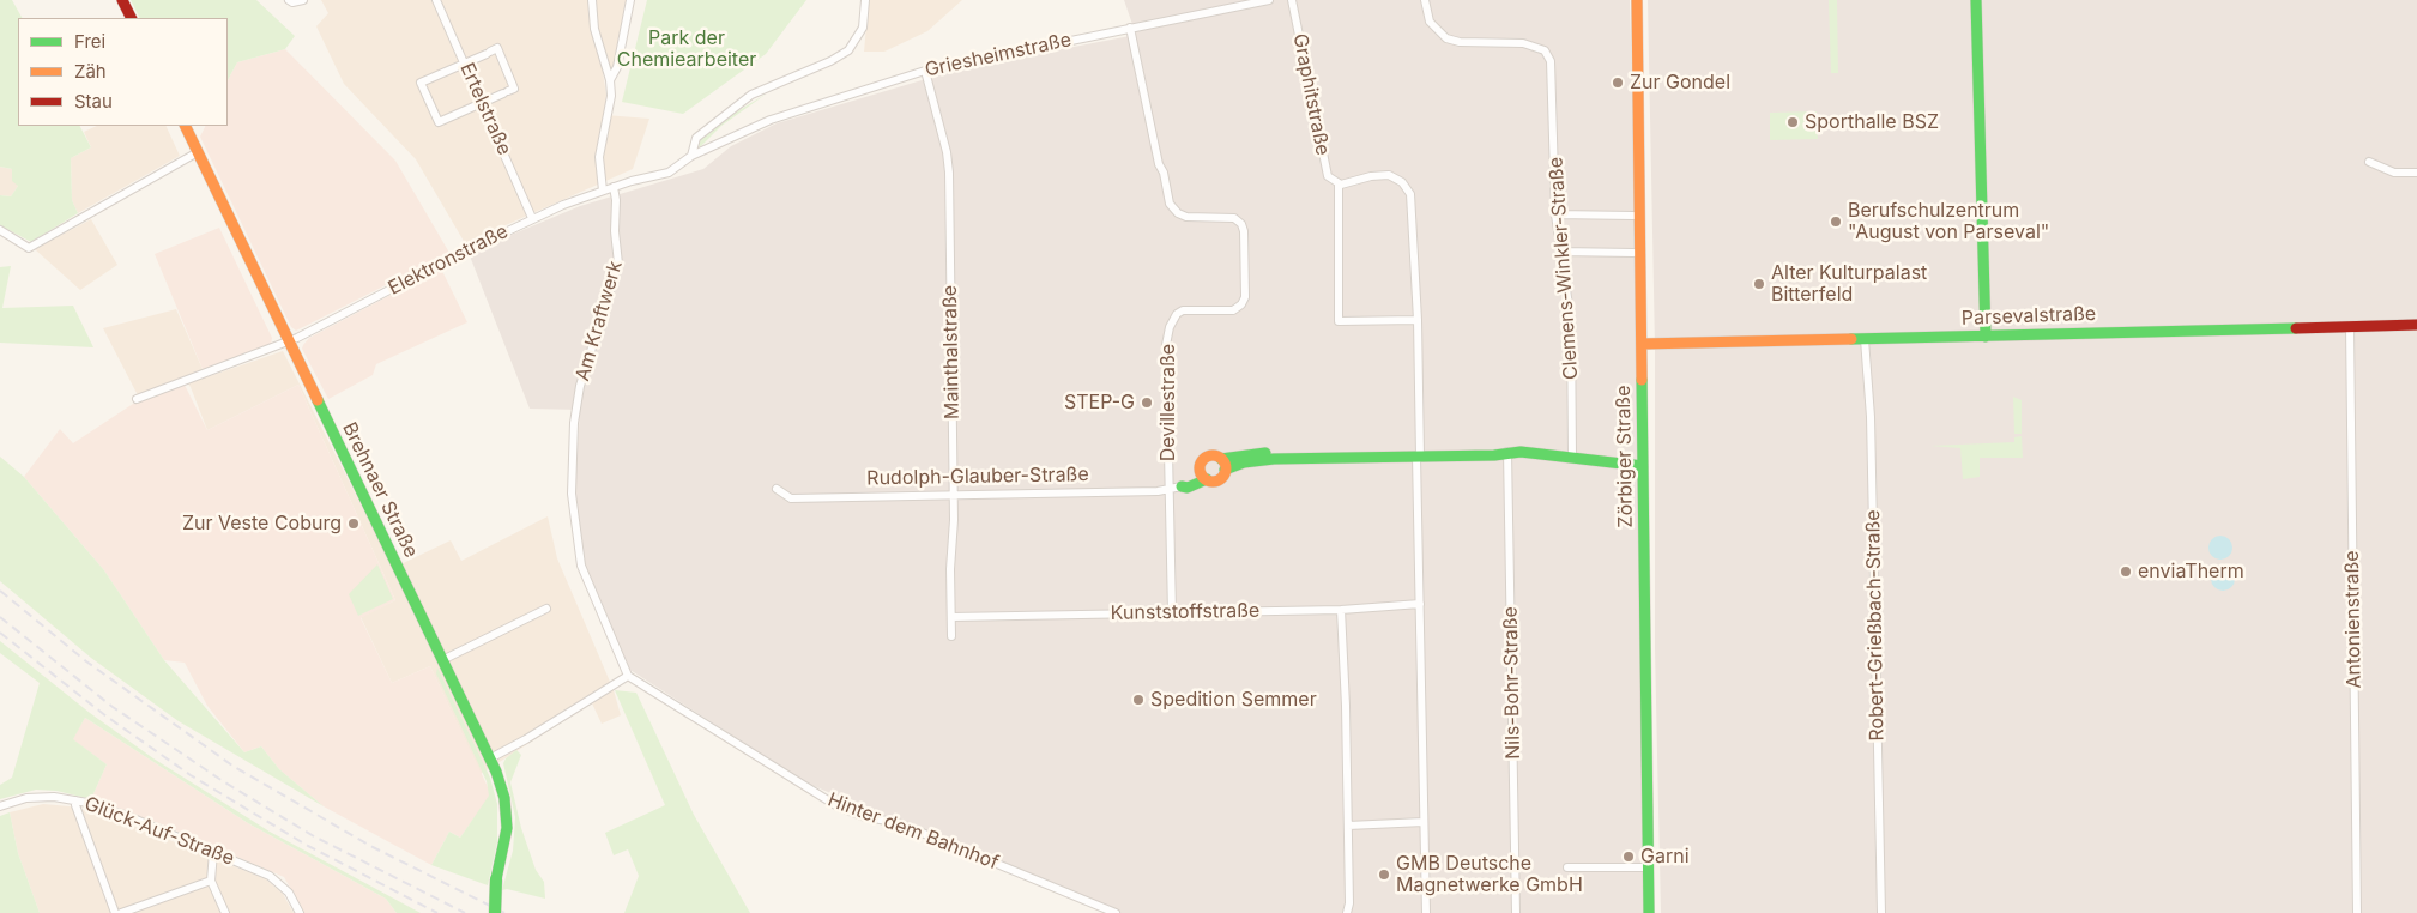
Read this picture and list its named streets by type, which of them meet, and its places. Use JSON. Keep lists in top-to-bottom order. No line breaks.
{"streets":{"main road":["Parsevalstraße","Zörbiger Straße","Brehnaer Straße"],"street":["Griesheimstraße","Graphitstraße","Ertelstraße","Elektronstraße","Clemens-Winkler-Straße","Am Kraftwerk","Mainthalstraße","Devillestraße","Rudolph-Glauber-Straße","Kunststoffstraße","Antonienstraße","Robert-Grießbach-Straße","Nils-Bohr-Straße","Glück-Auf-Straße","Hinter dem Bahnhof"]},"crossings":[["Griesheimstraße","Mainthalstraße"],["Griesheimstraße","Devillestraße"],["Ertelstraße","Elektronstraße"],["Elektronstraße","Am Kraftwerk"],["Elektronstraße","Brehnaer Straße"],["Parsevalstraße","Zörbiger Straße"],["Parsevalstraße","Antonienstraße"],["Parsevalstraße","Robert-Grießbach-Straße"],["Am Kraftwerk","Hinter dem Bahnhof"],["Mainthalstraße","Rudolph-Glauber-Straße"],["Mainthalstraße","Kunststoffstraße"],["Devillestraße","Rudolph-Glauber-Straße"]],"parks":["Park der Chemiearbeiter"],"places":["Zur Gondel","Sporthalle BSZ","Berufschulzentrum \"August von Parseval\"","Alter Kulturpalast Bitterfeld","STEP-G","Zur Veste Coburg","enviaTherm","Spedition Semmer","Garni","GMB Deutsche Magnetwerke GmbH"],"legend":["Frei","Zäh","Stau"]}
